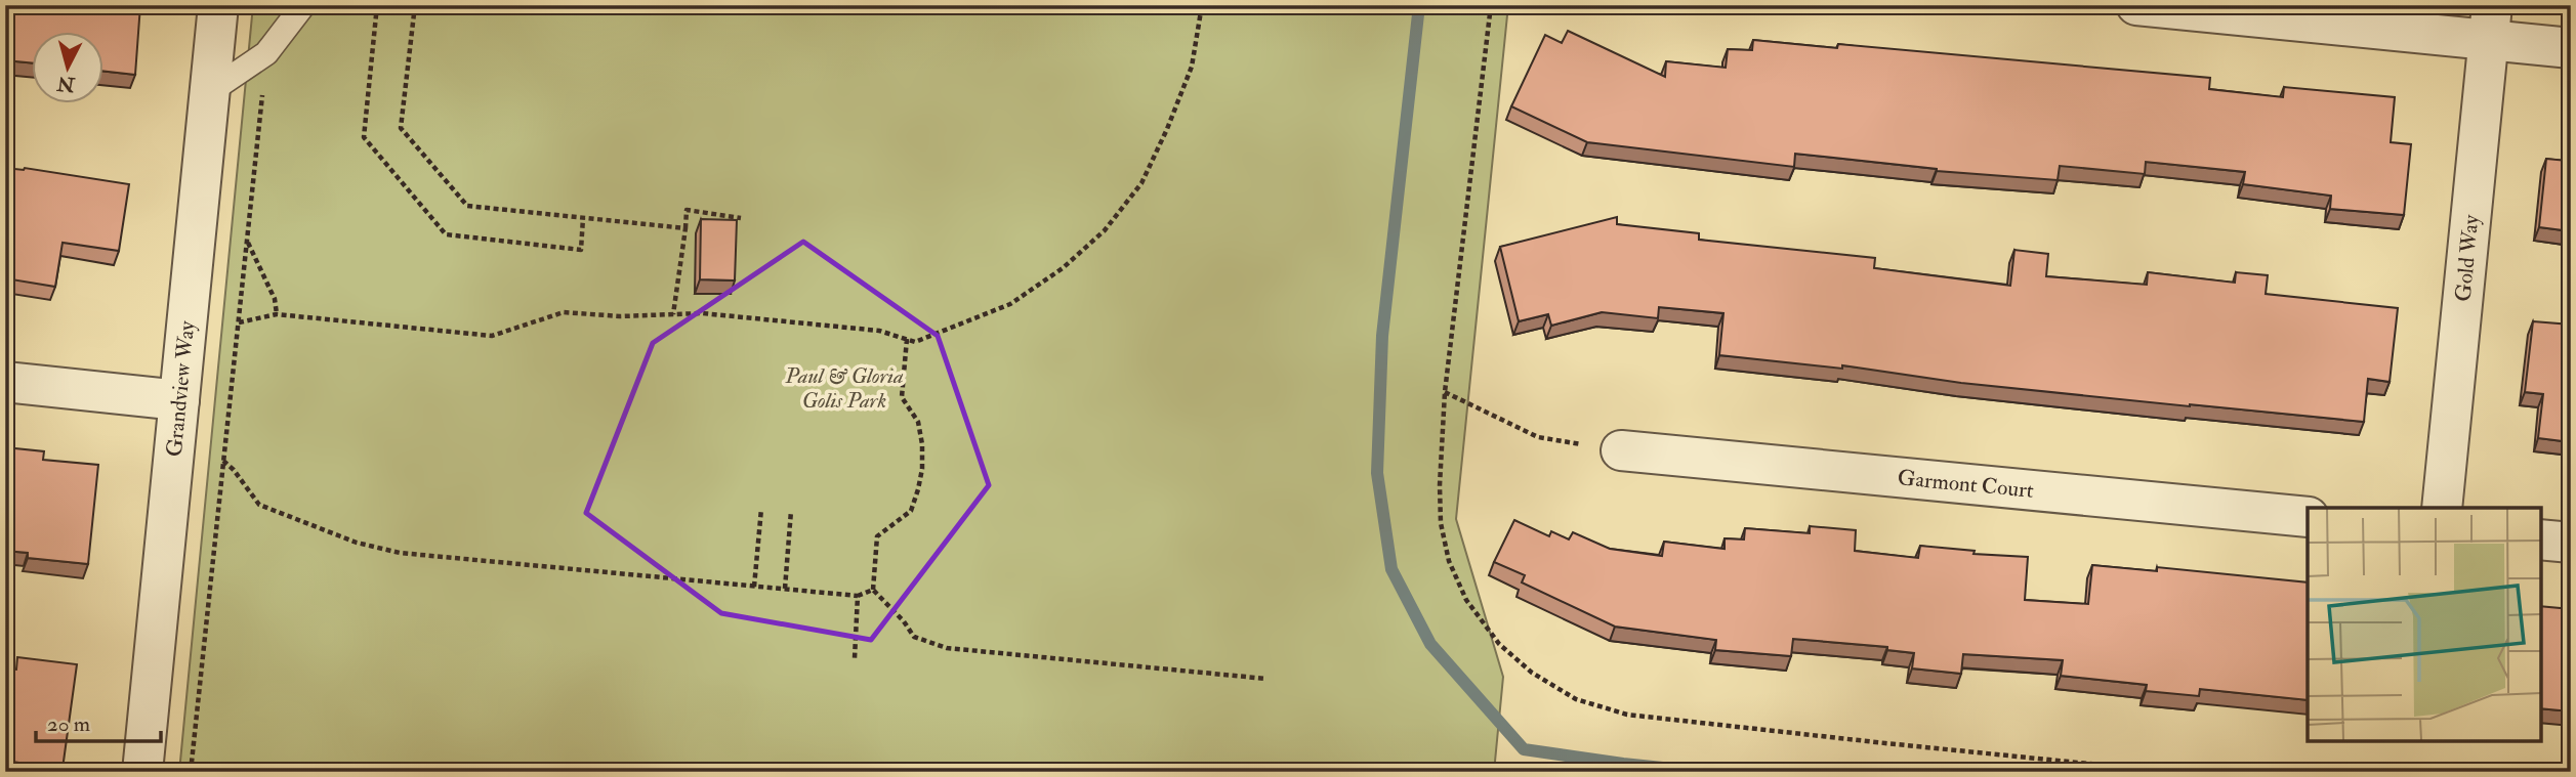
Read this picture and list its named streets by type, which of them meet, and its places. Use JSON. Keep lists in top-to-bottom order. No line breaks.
{"streets":{"street":["Gold Way","Grandview Way","Garmont Court"]},"parks":["Paul & Gloria Golis Park"],"scale_bar":"20 m","north":"bottom"}
